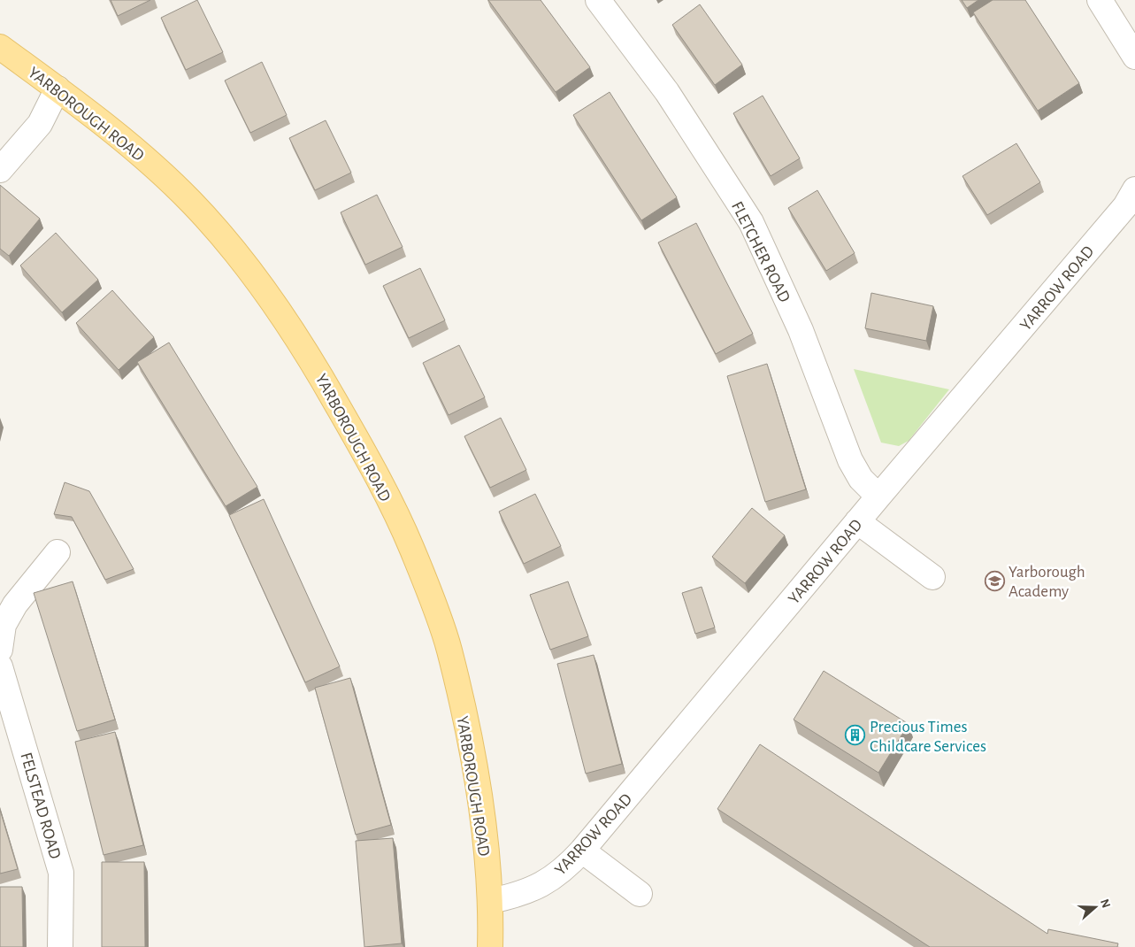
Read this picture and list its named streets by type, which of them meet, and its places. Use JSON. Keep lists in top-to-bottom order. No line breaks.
{"streets":{"main road":["YARBOROUGH ROAD"],"street":["FLETCHER ROAD","YARROW ROAD","FELSTEAD ROAD"]},"crossings":[["YARBOROUGH ROAD","YARROW ROAD"],["FLETCHER ROAD","YARROW ROAD"]],"places":{"school or university":["Yarborough Academy"],"building":["Precious Times Childcare Services"]},"north":"right"}
